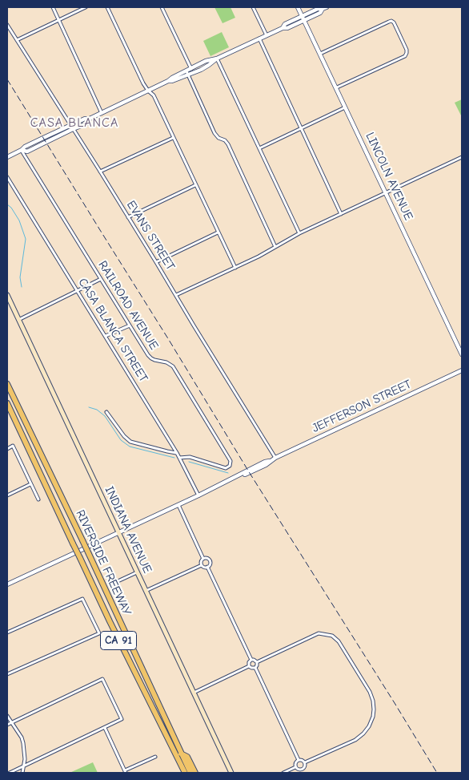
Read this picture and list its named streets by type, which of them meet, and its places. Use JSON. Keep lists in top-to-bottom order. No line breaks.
{"streets":{"highway":["RIVERSIDE FREEWAY","CA 91"],"main road":["INDIANA AVENUE"],"street":["LINCOLN AVENUE","EVANS STREET","RAILROAD AVENUE","CASA BLANCA STREET","JEFFERSON STREET"]},"crossings":[["EVANS STREET","JEFFERSON STREET"],["RAILROAD AVENUE","CASA BLANCA STREET"],["CASA BLANCA STREET","JEFFERSON STREET"],["JEFFERSON STREET","INDIANA AVENUE"]],"districts":["CASA BLANCA"]}
